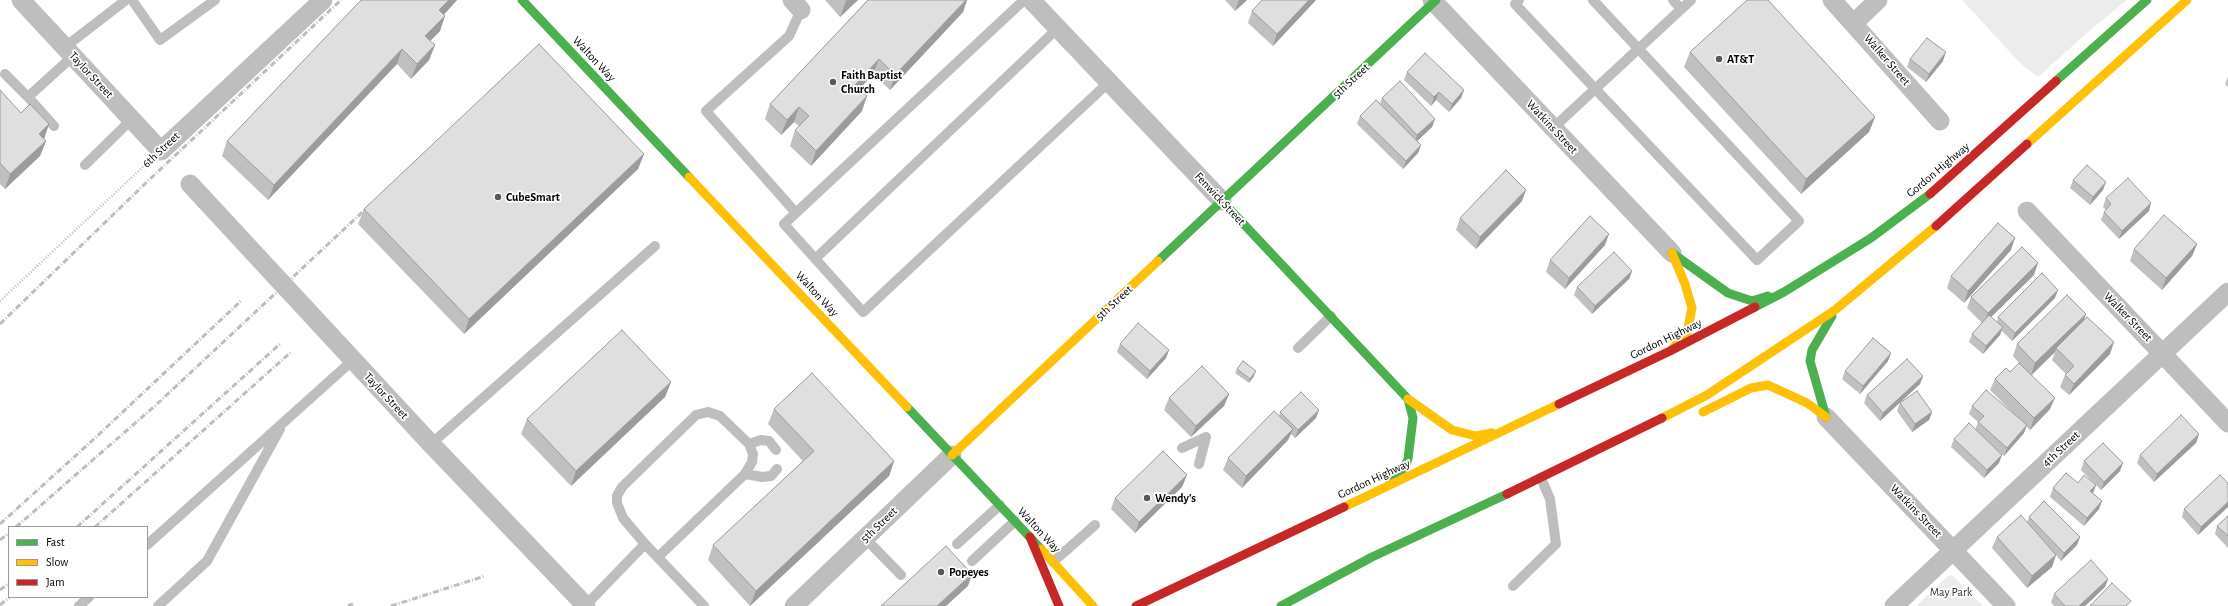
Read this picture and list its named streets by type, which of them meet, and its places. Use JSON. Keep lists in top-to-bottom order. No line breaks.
{"streets":{"main road":["Walton Way","5th Street","Gordon Highway","Fenwick Street"],"street":["Walker Street","Taylor Street","Watkins Street","6th Street","4th Street"]},"crossings":[["Walton Way","5th Street"],["Walker Street","4th Street"],["Taylor Street","6th Street"],["5th Street","Watkins Street"],["5th Street","Fenwick Street"],["Watkins Street","4th Street"],["Gordon Highway","Fenwick Street"]],"parks":["May Park"],"places":["AT&T","Faith Baptist Church","CubeSmart","Wendy's","Popeyes"],"legend":["Fast","Slow","Jam"]}
